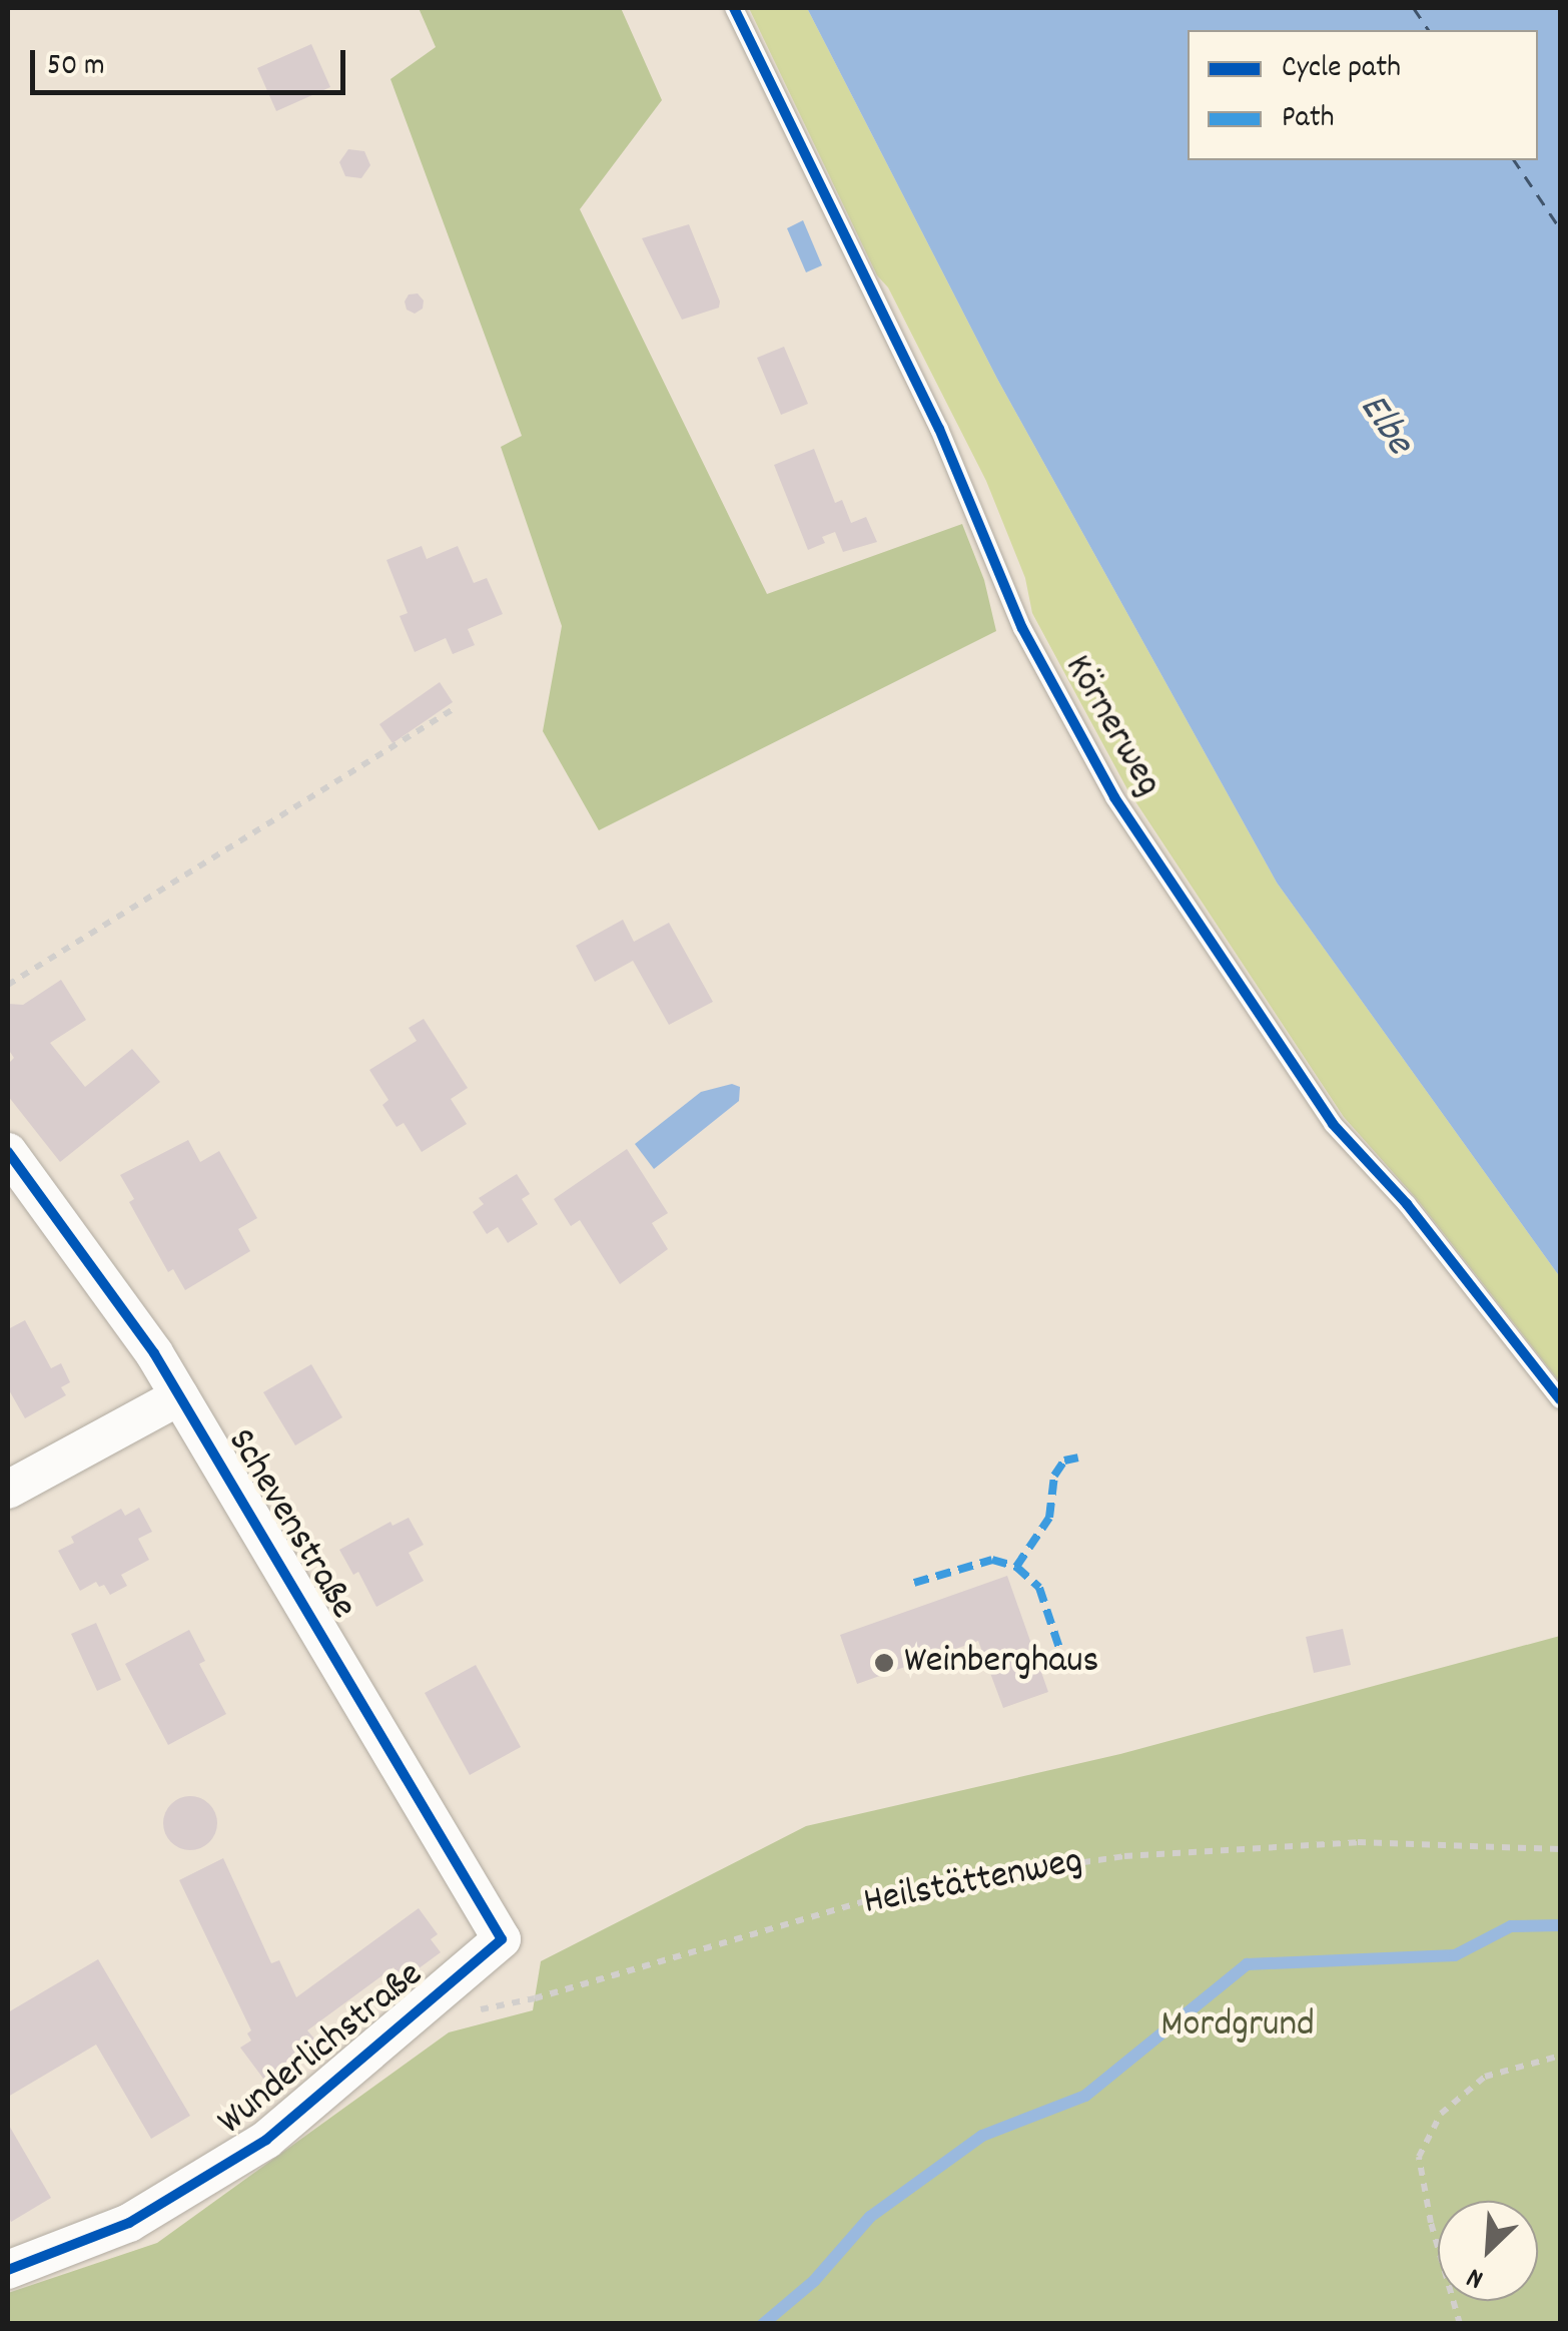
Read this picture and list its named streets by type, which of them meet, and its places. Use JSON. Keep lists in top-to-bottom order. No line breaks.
{"streets":{"street":["Schevenstraße","Wunderlichstraße"],"lane":["Körnerweg"],"path":["Heilstättenweg"]},"crossings":[["Schevenstraße","Wunderlichstraße"]],"water":["Elbe"],"parks":["Mordgrund"],"places":["Weinberghaus"],"legend":["Cycle path","Path"],"scale_bar":"50 m","north":"bottom left"}
